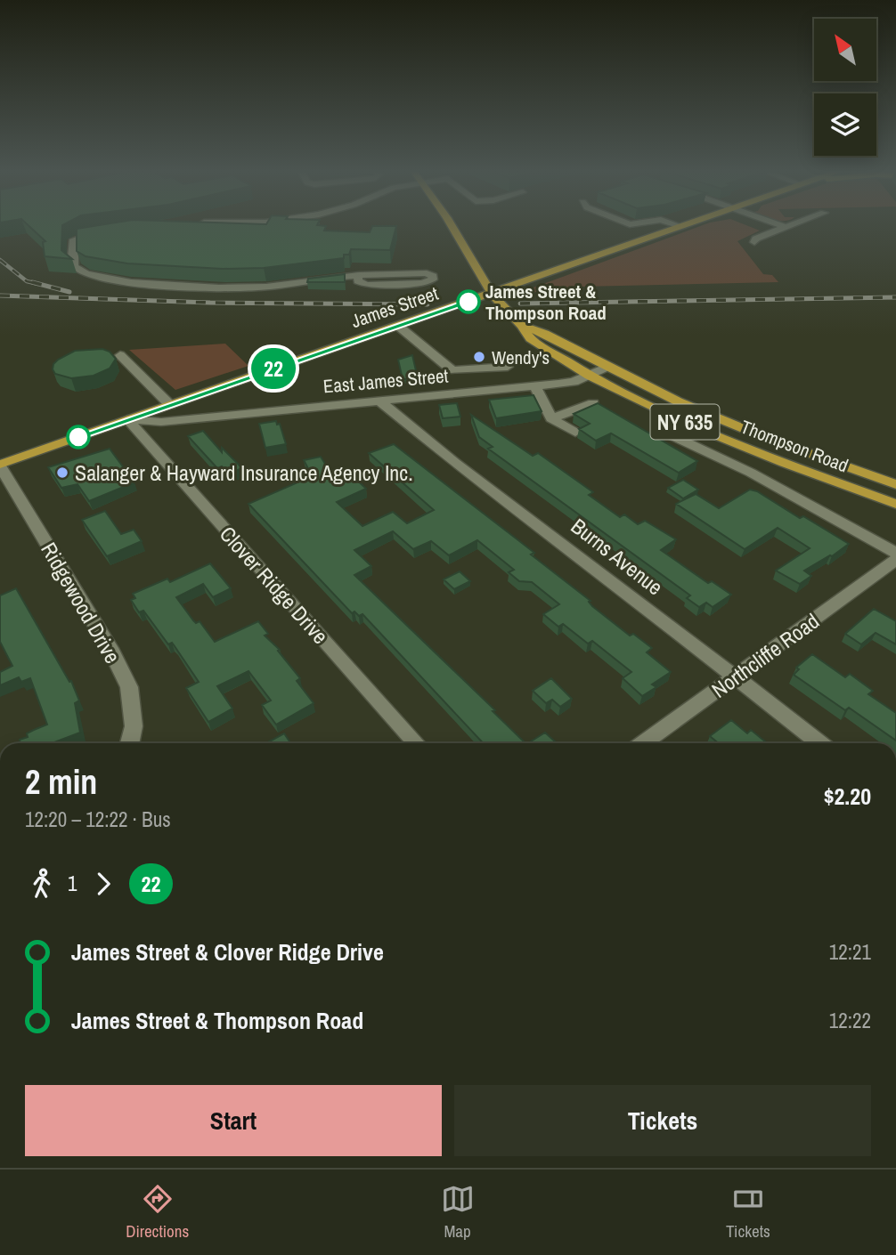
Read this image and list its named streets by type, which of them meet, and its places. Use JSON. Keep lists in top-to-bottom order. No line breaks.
{"streets":{"main road":["James Street","NY 635","Thompson Road"],"street":["East James Street","Burns Avenue","Clover Ridge Drive","Ridgewood Drive","Northcliffe Road"]},"crossings":[["James Street","East James Street"],["James Street","Thompson Road"],["James Street","Clover Ridge Drive"],["James Street","Ridgewood Drive"],["East James Street","Thompson Road"],["East James Street","Burns Avenue"],["East James Street","Clover Ridge Drive"],["Burns Avenue","Northcliffe Road"]],"places":["James Street & Thompson Road","Wendy's","Salanger & Hayward Insurance Agency Inc."],"lines":["bus line 22"],"north":"top left","page":{"on_map":"22","heading":["2 min","12:20 – 12:22 · Bus","$2.20"],"legs":["1","22"],"list":[{"name":"James Street & Clover Ridge Drive","value":"12:21"},{"name":"James Street & Thompson Road","value":"12:22"}],"buttons":["Start","Tickets"],"tabs":["Directions","Map","Tickets"]}}
